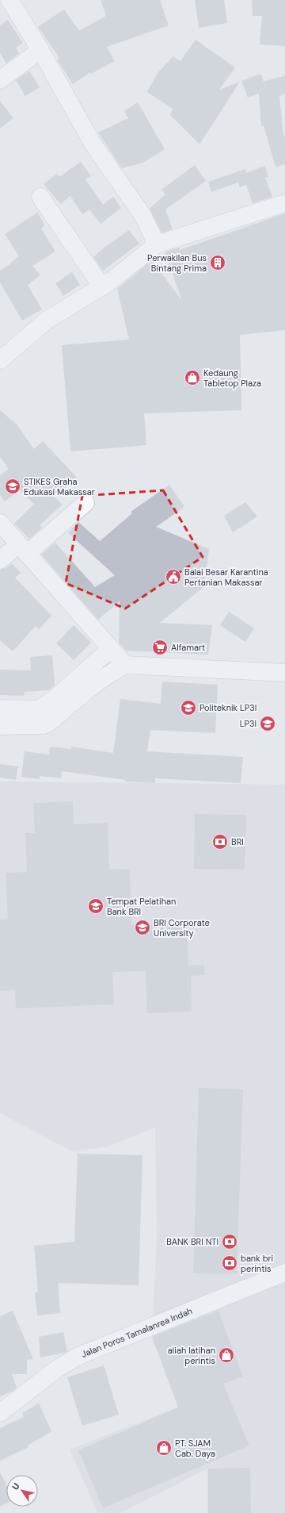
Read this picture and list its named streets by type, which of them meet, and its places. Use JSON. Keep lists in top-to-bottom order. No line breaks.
{"streets":{"street":["Jalan Poros Tamalanrea Indah"]},"places":{"building":["Perwakilan Bus Bintang Prima"],"shop":["Kedaung Tabletop Plaza","aliah latihan perintis","PT. SJAM Cab. Daya"],"school or university":["STIKES Graha Edukasi Makassar","Politeknik LP3I","LP3I","Tempat Pelatihan Bank BRI","BRI Corporate University"],"public building":["Balai Besar Karantina Pertanian Makassar"],"supermarket":["Alfamart"],"bank":["BRI","BANK BRI NTI","bank bri perintis"]},"north":"top left"}
